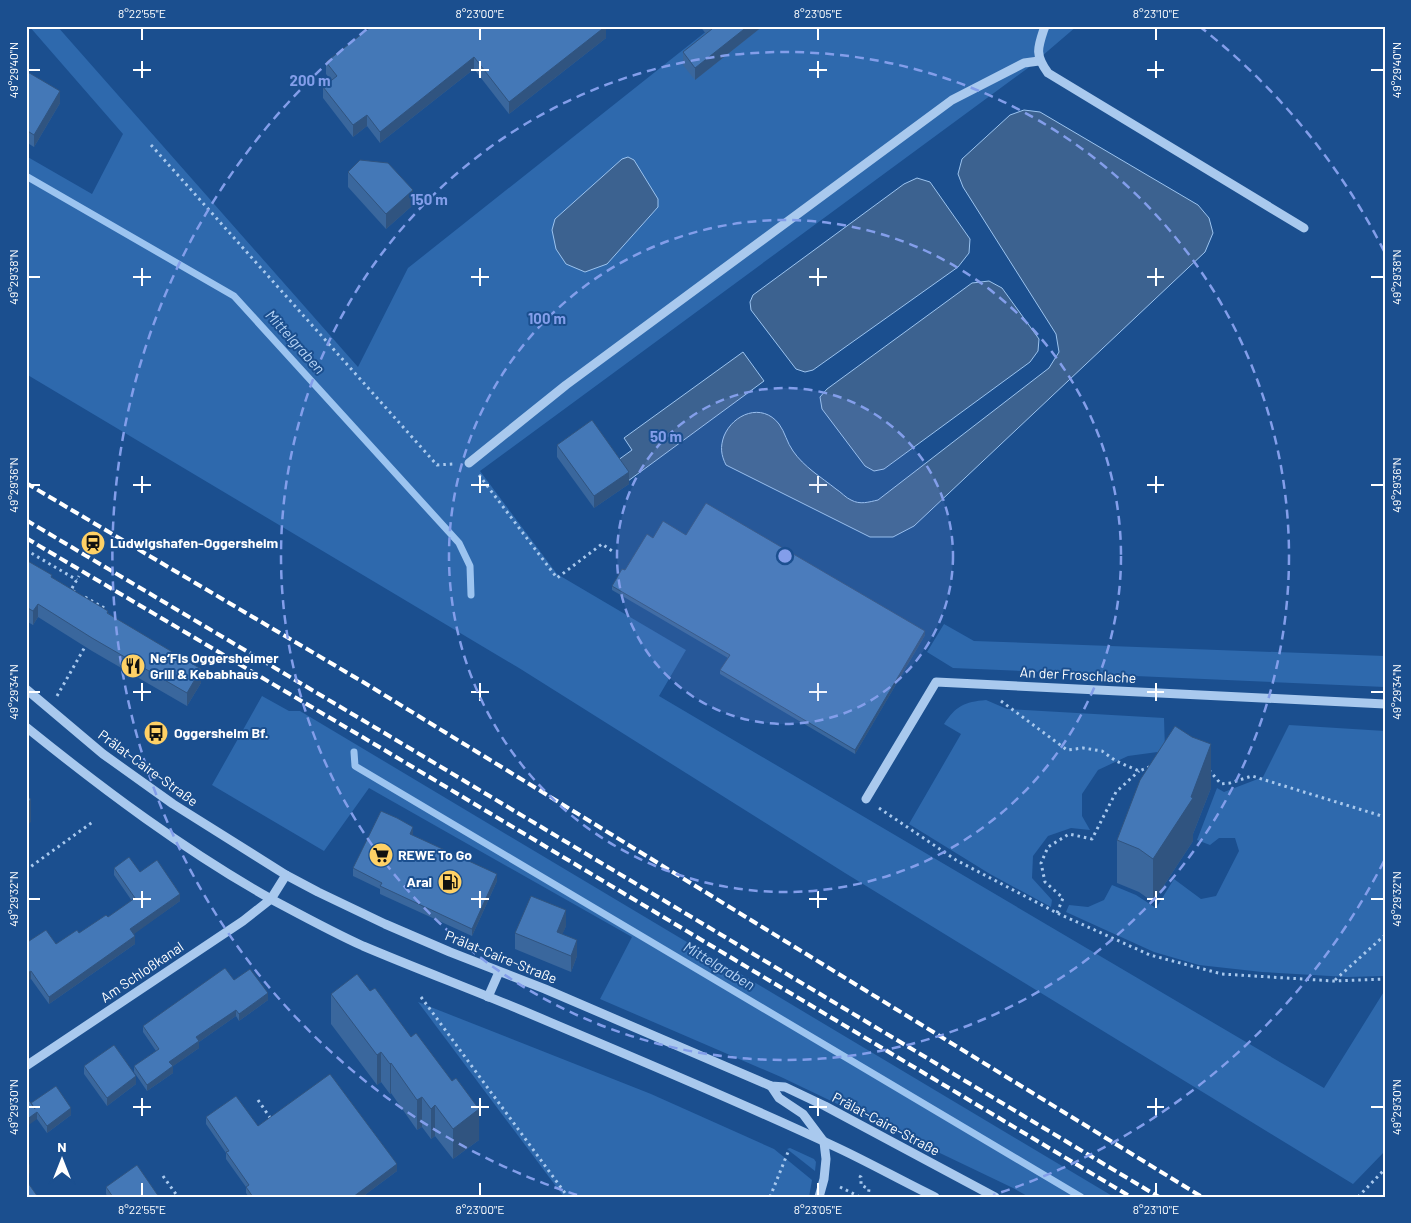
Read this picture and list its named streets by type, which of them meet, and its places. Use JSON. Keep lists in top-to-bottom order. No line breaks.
{"streets":{"street":["An der Froschlache","Prälat-Caire-Straße","Am Schloßkanal"]},"crossings":[["Prälat-Caire-Straße","Am Schloßkanal"]],"water":["Mittelgraben"],"places":{"station":["Ludwigshafen-Oggersheim"],"restaurant":["Ne‘Fis Oggersheimer Grill & Kebabhaus"],"bus stop":["Oggersheim Bf."],"supermarket":["REWE To Go"],"fuel station":["Aral"]},"north":"top","coordinates":["8°22'55\"E","8°23'00\"E","8°23'05\"E","8°23'10\"E","49°29'40\"N","49°29'38\"N","49°29'36\"N","49°29'34\"N","49°29'32\"N","49°29'30\"N"],"rings":["200 m","150 m","100 m","50 m"]}
